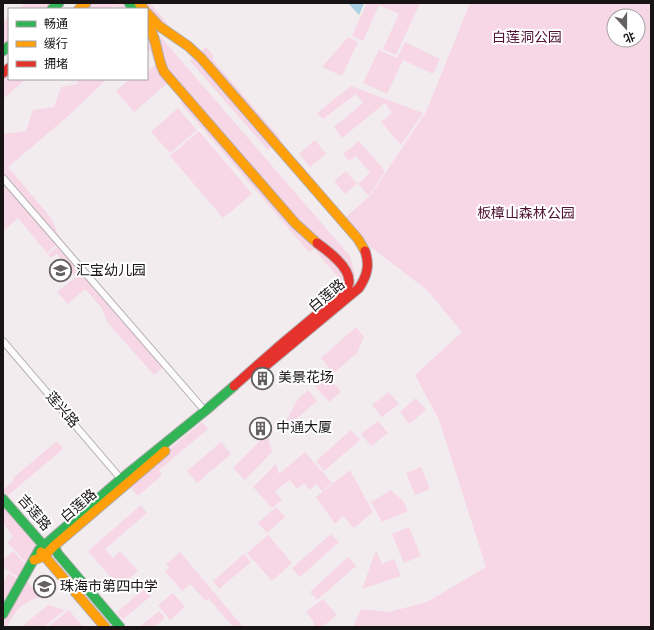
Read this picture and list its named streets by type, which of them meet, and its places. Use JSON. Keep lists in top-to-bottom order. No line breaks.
{"streets":{"main road":["白莲路","吉莲路"],"street":["莲兴路"]},"crossings":[["白莲路","莲兴路"],["白莲路","吉莲路"]],"parks":["白莲洞公园","板樟山森林公园"],"places":{"school or university":["汇宝幼儿园","珠海市第四中学"],"building":["美景花场","中通大厦"]},"legend":["畅通","缓行","拥堵"],"north":"bottom"}
